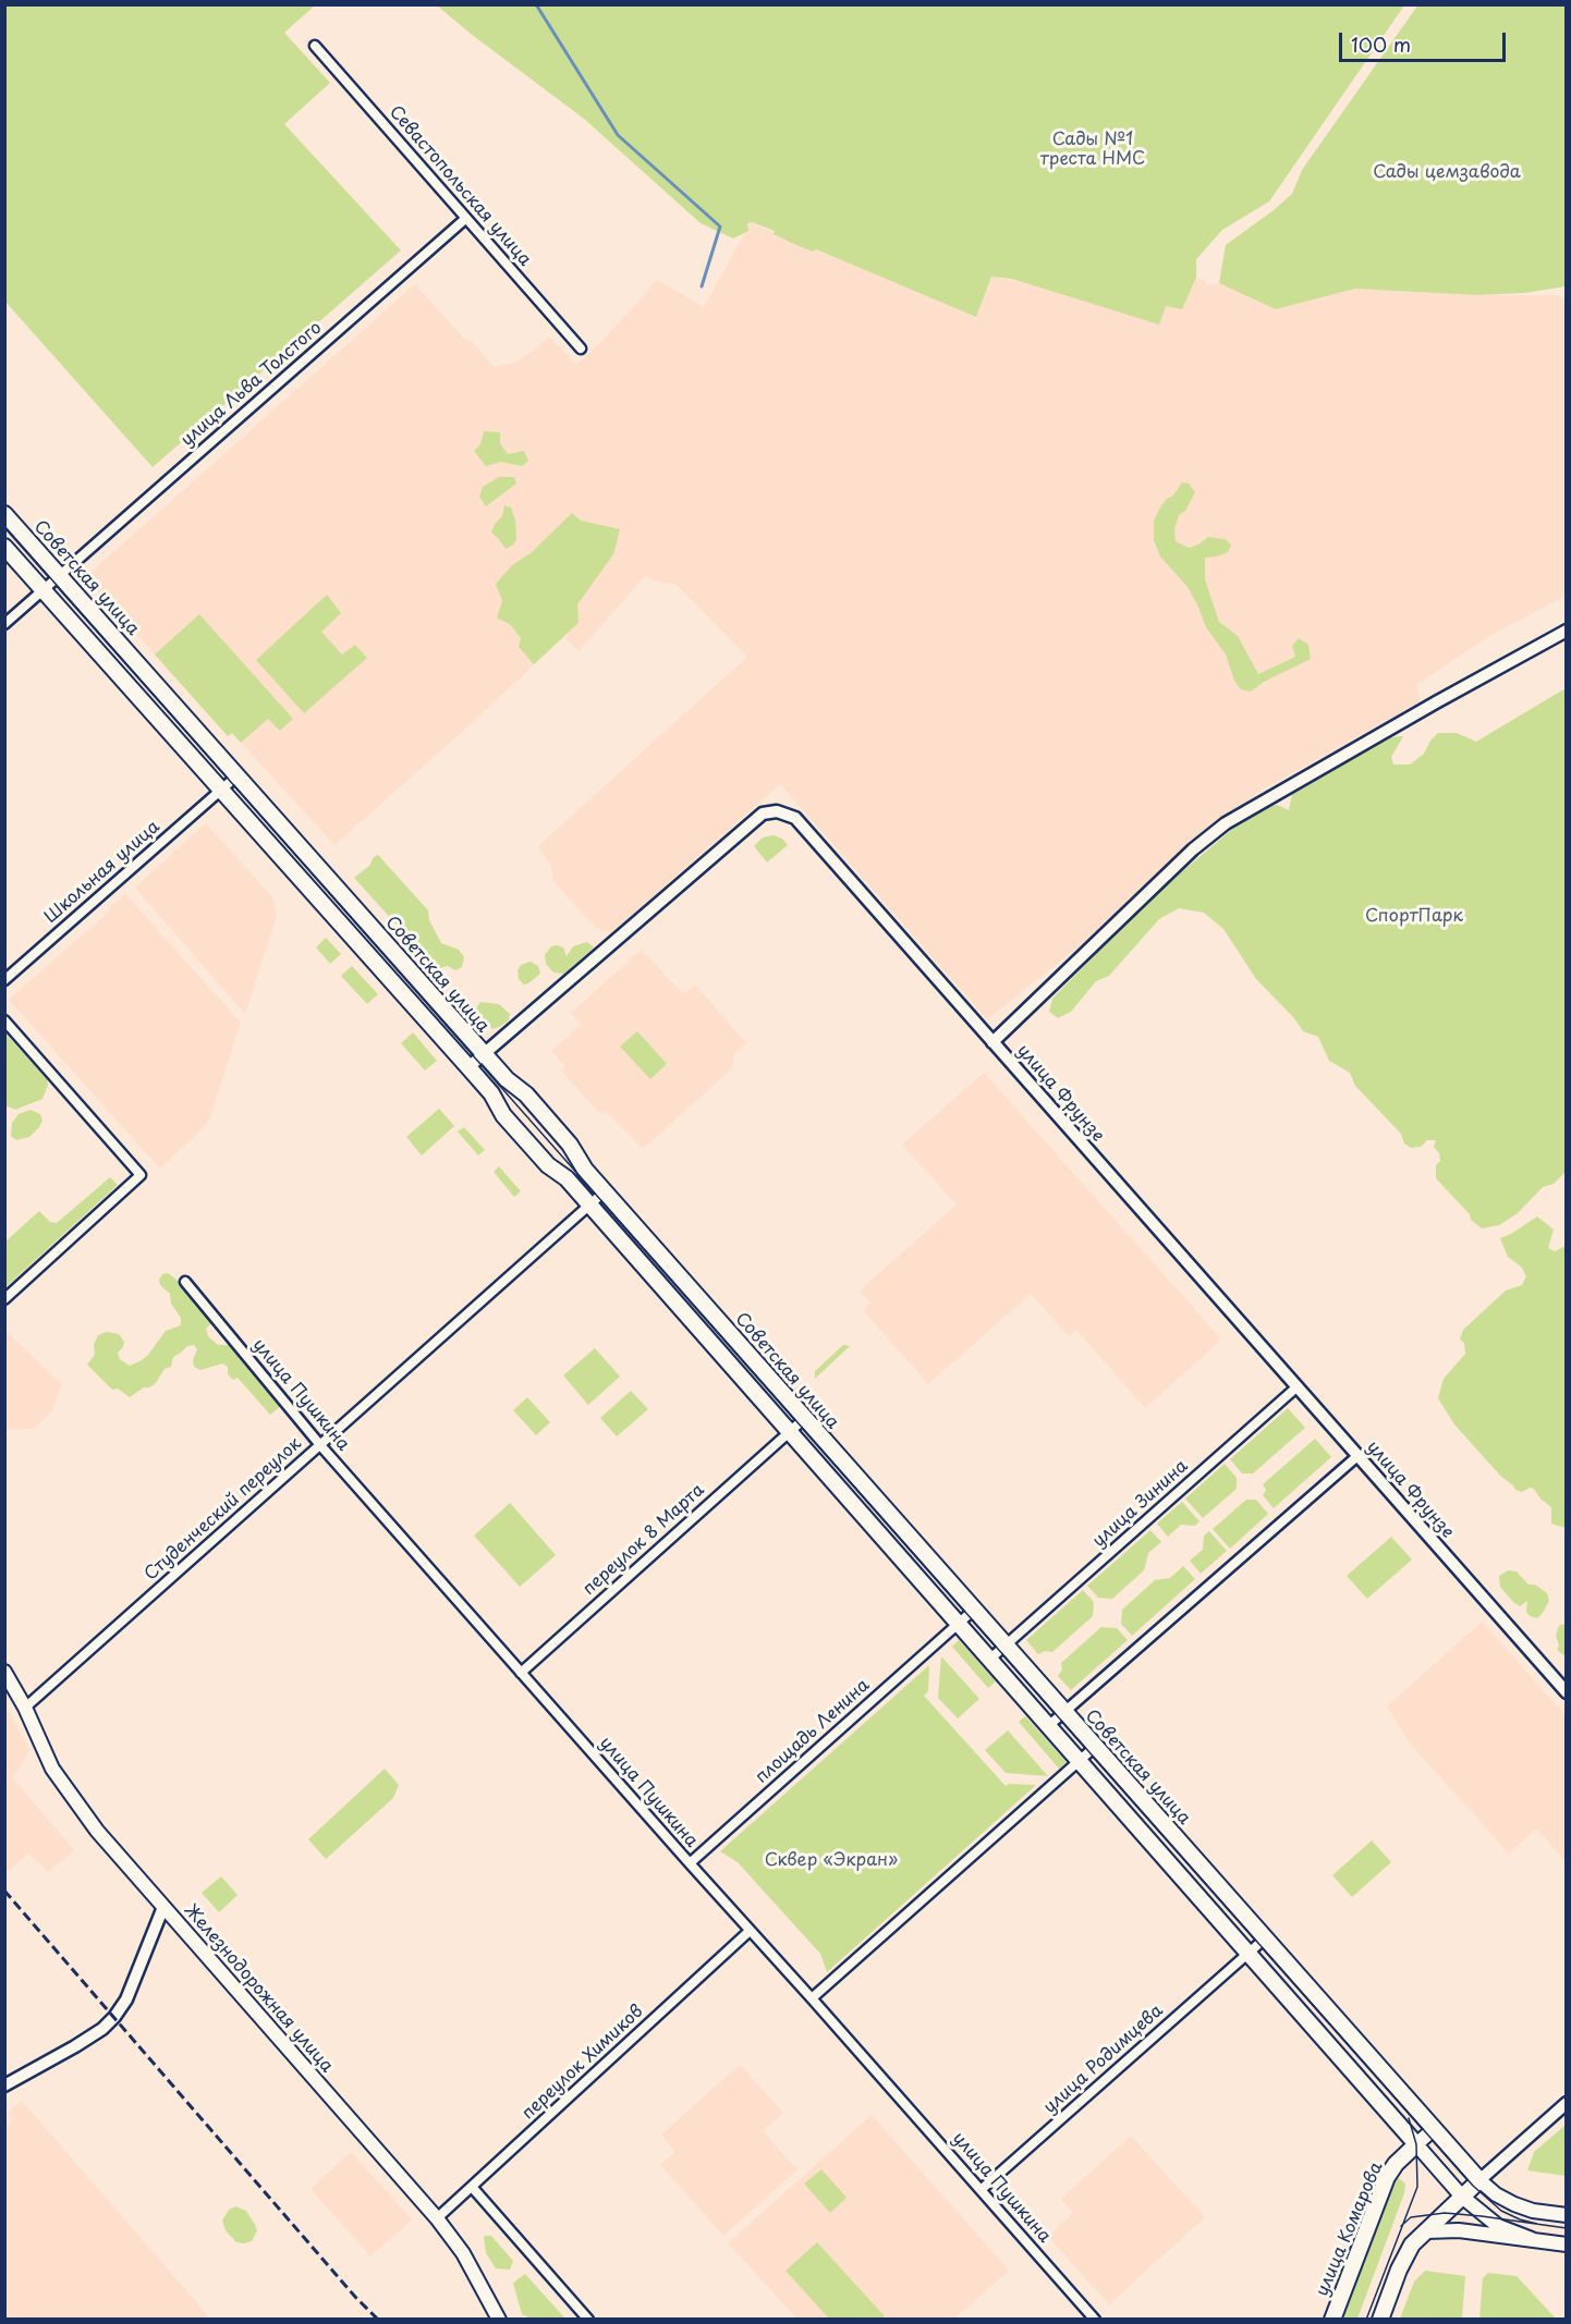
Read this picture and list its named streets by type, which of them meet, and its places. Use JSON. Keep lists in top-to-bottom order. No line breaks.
{"streets":{"main road":["Советская улица","Железнодорожная улица","улица Комарова"],"street":["Севастопольская улица","улица Льва Толстого","Школьная улица","улица Фрунзе","улица Пушкина","улица Зинина","Студенческий переулок","переулок 8 Марта","площадь Ленина","улица Родимцева","переулок Химиков"]},"crossings":[["Севастопольская улица","улица Льва Толстого"],["улица Льва Толстого","Советская улица"],["Советская улица","Школьная улица"],["Советская улица","улица Фрунзе"],["Советская улица","улица Зинина"],["Советская улица","Студенческий переулок"],["Советская улица","переулок 8 Марта"],["Советская улица","площадь Ленина"],["Советская улица","улица Родимцева"],["Советская улица","улица Комарова"],["улица Фрунзе","улица Зинина"],["улица Пушкина","Студенческий переулок"],["улица Пушкина","переулок 8 Марта"],["улица Пушкина","площадь Ленина"],["улица Пушкина","улица Родимцева"],["улица Пушкина","переулок Химиков"],["Студенческий переулок","Железнодорожная улица"],["Железнодорожная улица","переулок Химиков"]],"parks":["Сады №1 треста НМС","Сады цемзавода","СпортПарк","Сквер «Экран»"],"scale_bar":"100 m"}
